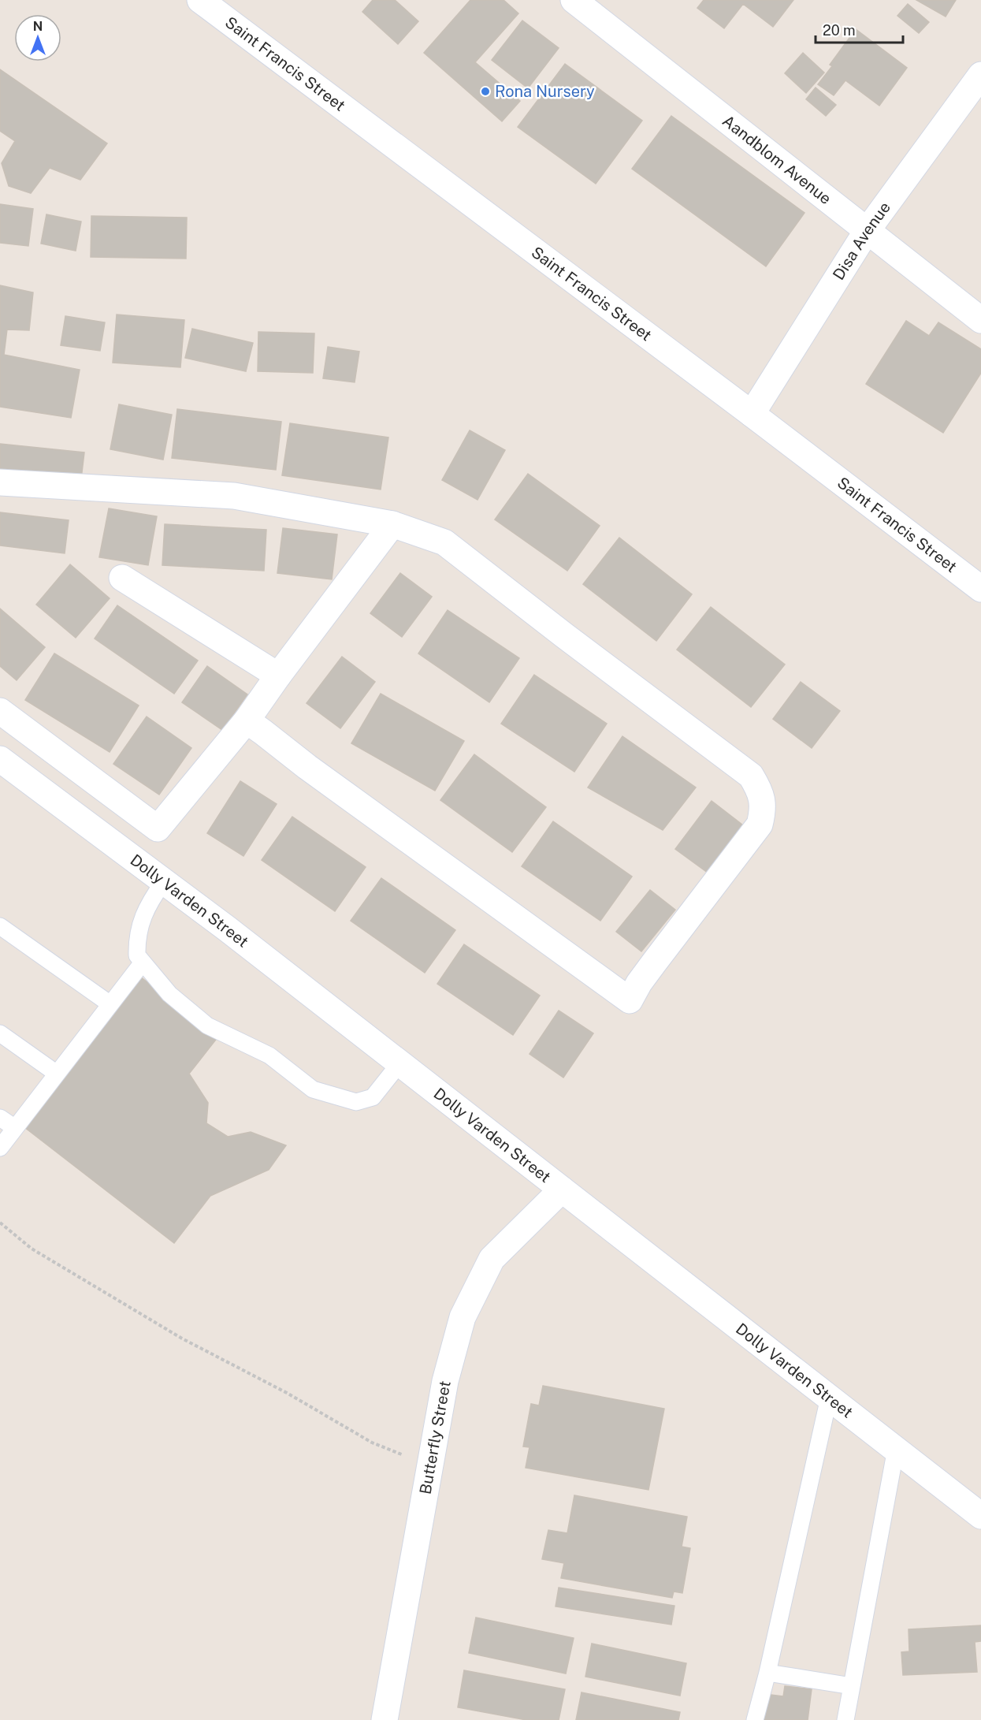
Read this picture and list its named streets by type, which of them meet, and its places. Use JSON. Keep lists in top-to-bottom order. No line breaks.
{"streets":{"street":["Saint Francis Street","Aandblom Avenue","Disa Avenue","Dolly Varden Street","Butterfly Street"]},"crossings":[["Saint Francis Street","Disa Avenue"],["Aandblom Avenue","Disa Avenue"],["Dolly Varden Street","Butterfly Street"]],"places":["Rona Nursery"],"scale_bar":"20 m","north":"top"}
